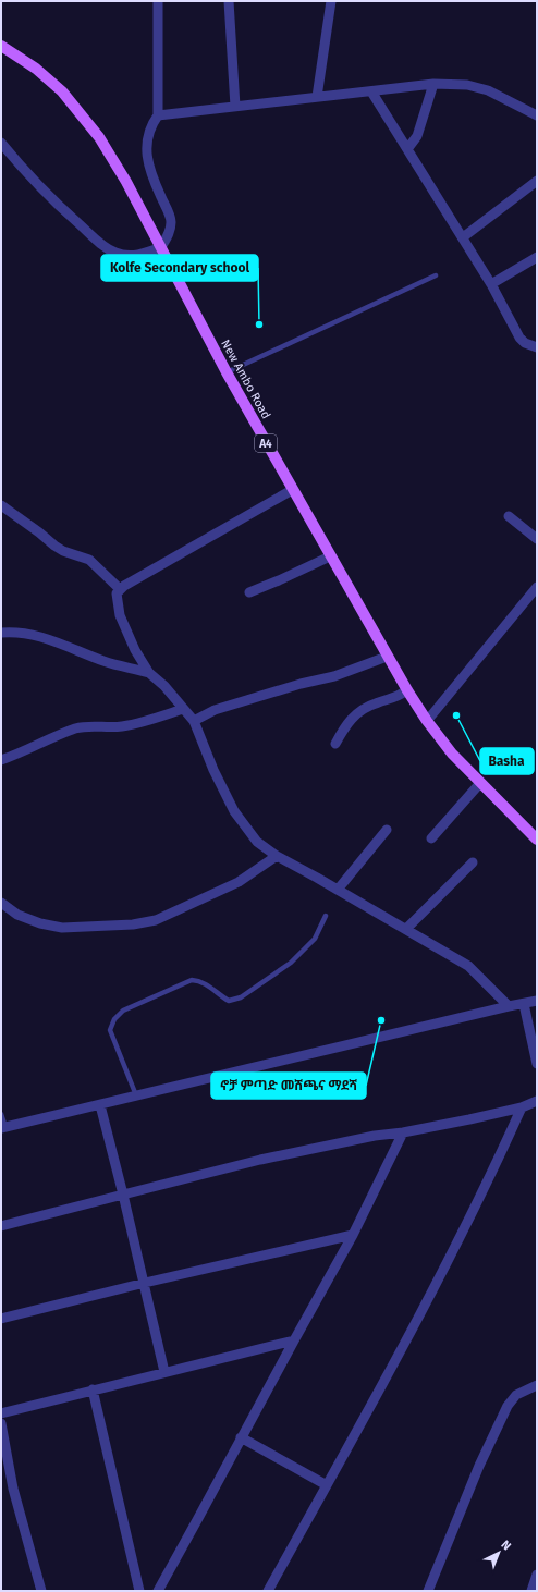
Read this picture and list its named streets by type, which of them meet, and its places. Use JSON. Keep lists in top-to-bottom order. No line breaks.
{"streets":{"main road":["New Ambo Road","A4"]},"places":["Kolfe Secondary school","Basha","ኖቻ ምጣድ መሸጫና ማደሻ"],"north":"top right"}
